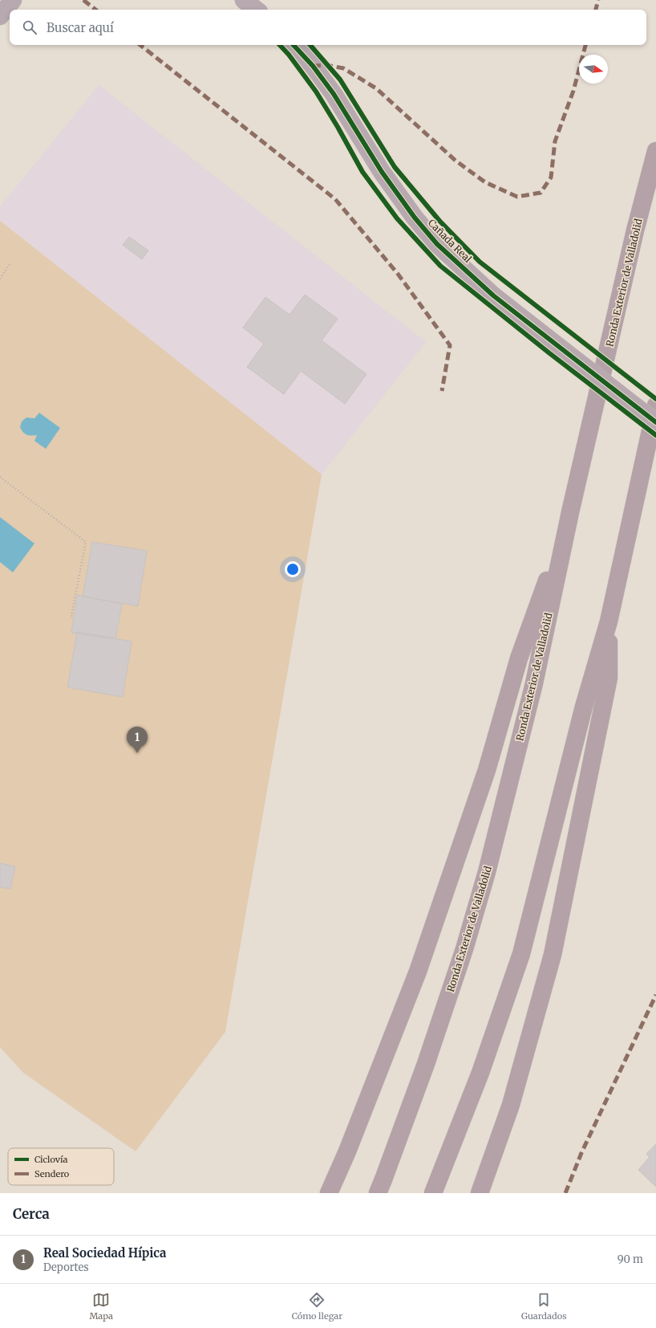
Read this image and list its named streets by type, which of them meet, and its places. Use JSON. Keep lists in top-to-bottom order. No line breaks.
{"streets":{"highway":["Ronda Exterior de Valladolid"],"street":["Cañada Real"]},"legend":["Ciclovía","Sendero"],"north":"right","page":{"search":"Buscar aquí","pins":"1","heading":"Cerca","list":[{"mark":"1","name":"Real Sociedad Hípica","note":"Deportes","value":"90 m"}],"nav":["Mapa","Cómo llegar","Guardados"]}}
